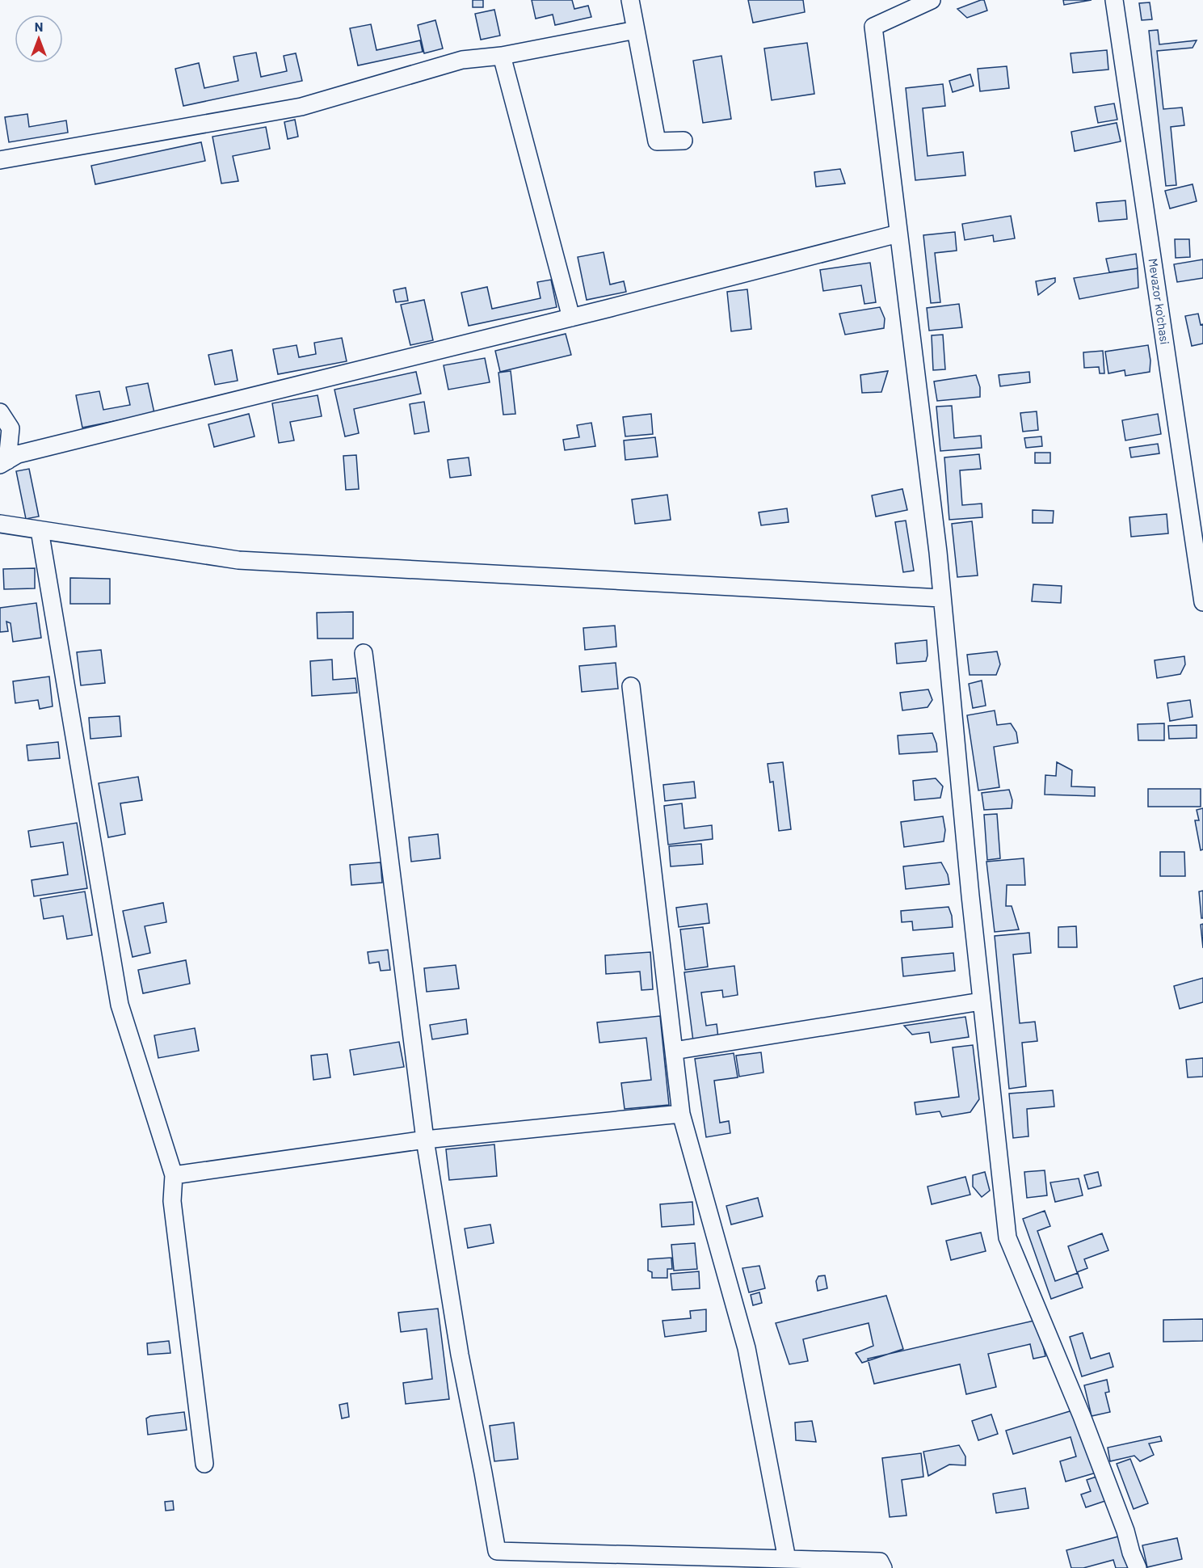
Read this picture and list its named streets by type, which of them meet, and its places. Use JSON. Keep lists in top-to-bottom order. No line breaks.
{"streets":{"street":["Mevazor ko'chasi"]},"north":"top"}
